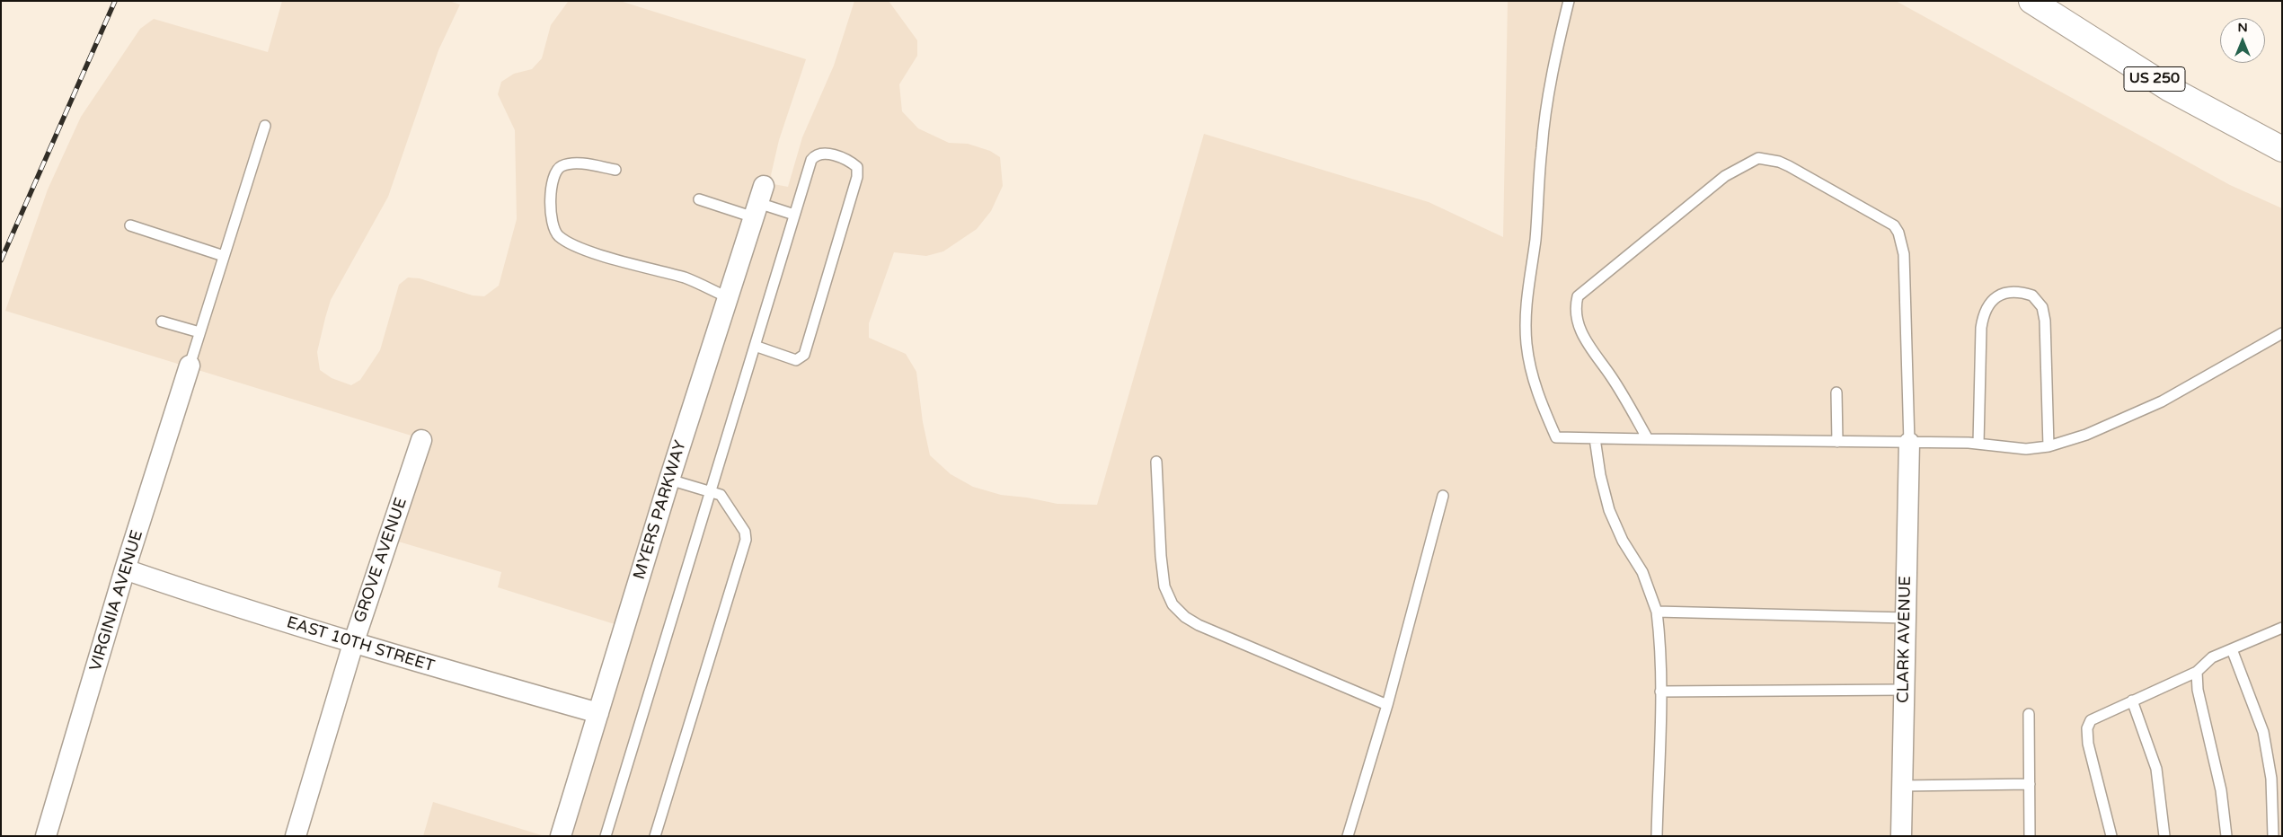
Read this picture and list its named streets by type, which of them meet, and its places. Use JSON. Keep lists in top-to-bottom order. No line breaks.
{"streets":{"highway":["US 250"],"street":["MYERS PARKWAY","GROVE AVENUE","VIRGINIA AVENUE","CLARK AVENUE","EAST 10TH STREET"]},"crossings":[["MYERS PARKWAY","EAST 10TH STREET"],["GROVE AVENUE","EAST 10TH STREET"],["VIRGINIA AVENUE","EAST 10TH STREET"]],"north":"top"}
